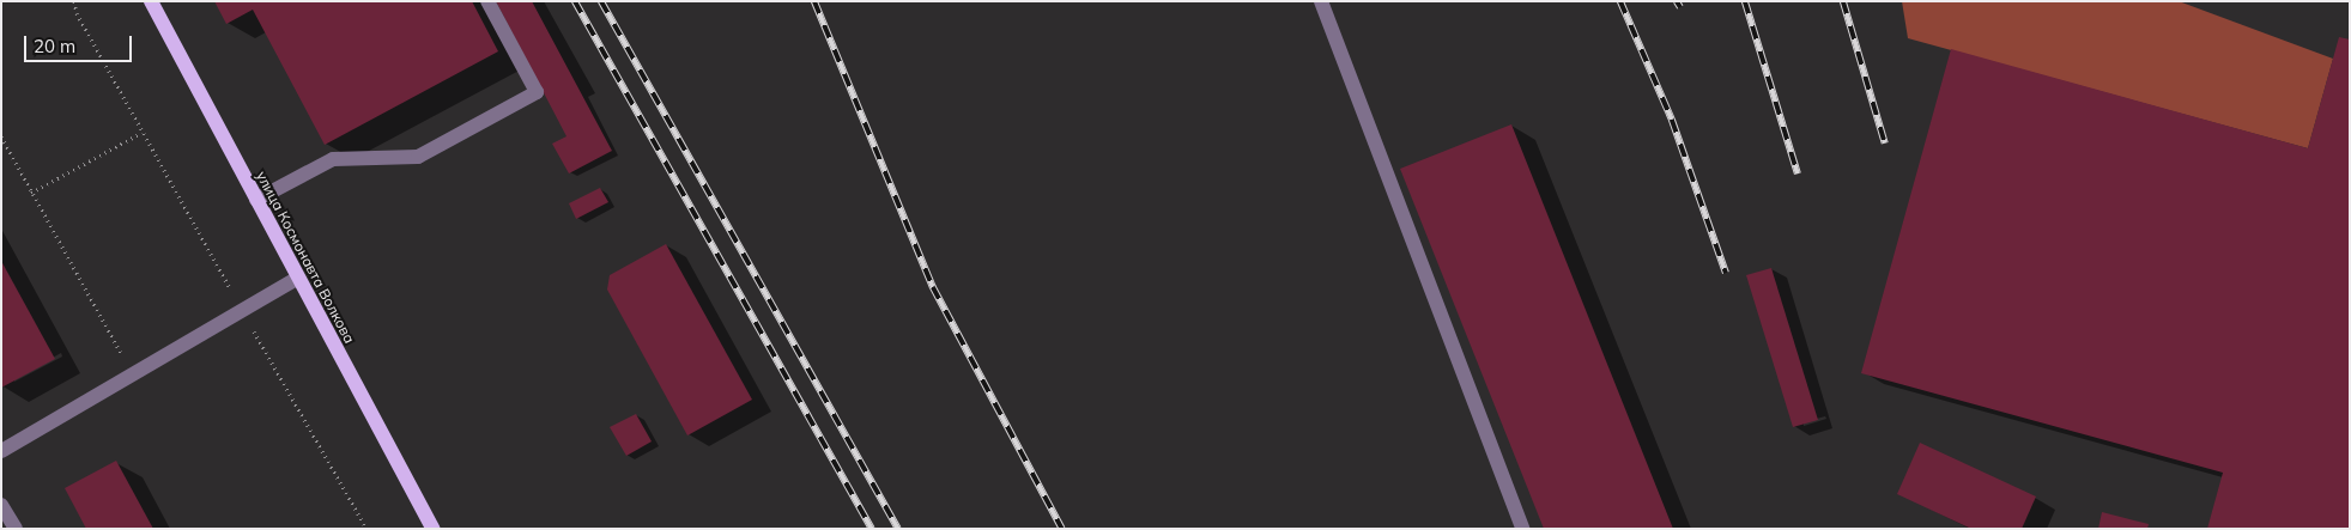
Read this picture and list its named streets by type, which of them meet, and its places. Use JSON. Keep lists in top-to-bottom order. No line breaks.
{"streets":{"main road":["улица Космонавта Волкова"]},"scale_bar":"20 m"}
